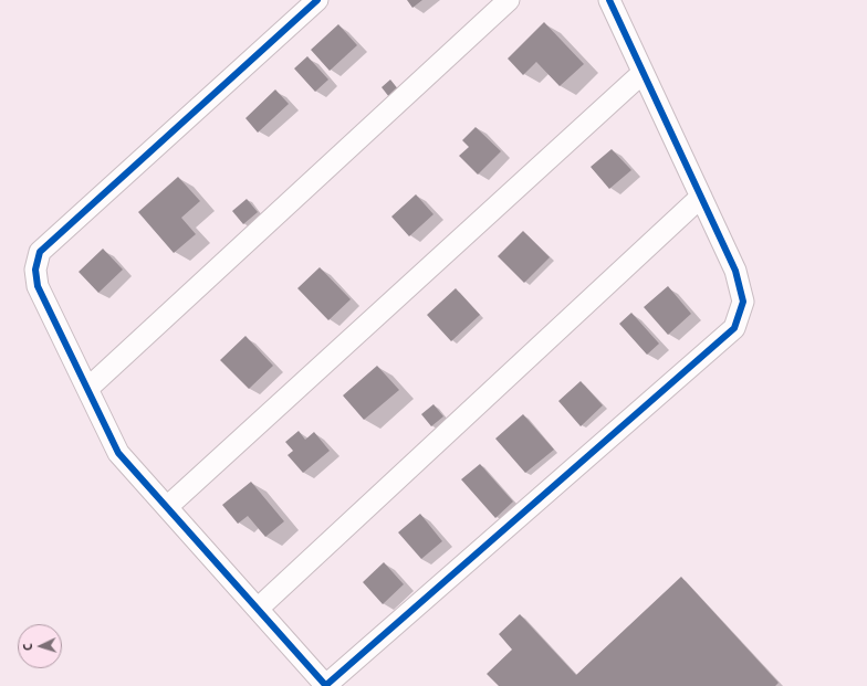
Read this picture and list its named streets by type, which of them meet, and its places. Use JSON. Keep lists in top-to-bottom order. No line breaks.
{"north":"left"}
